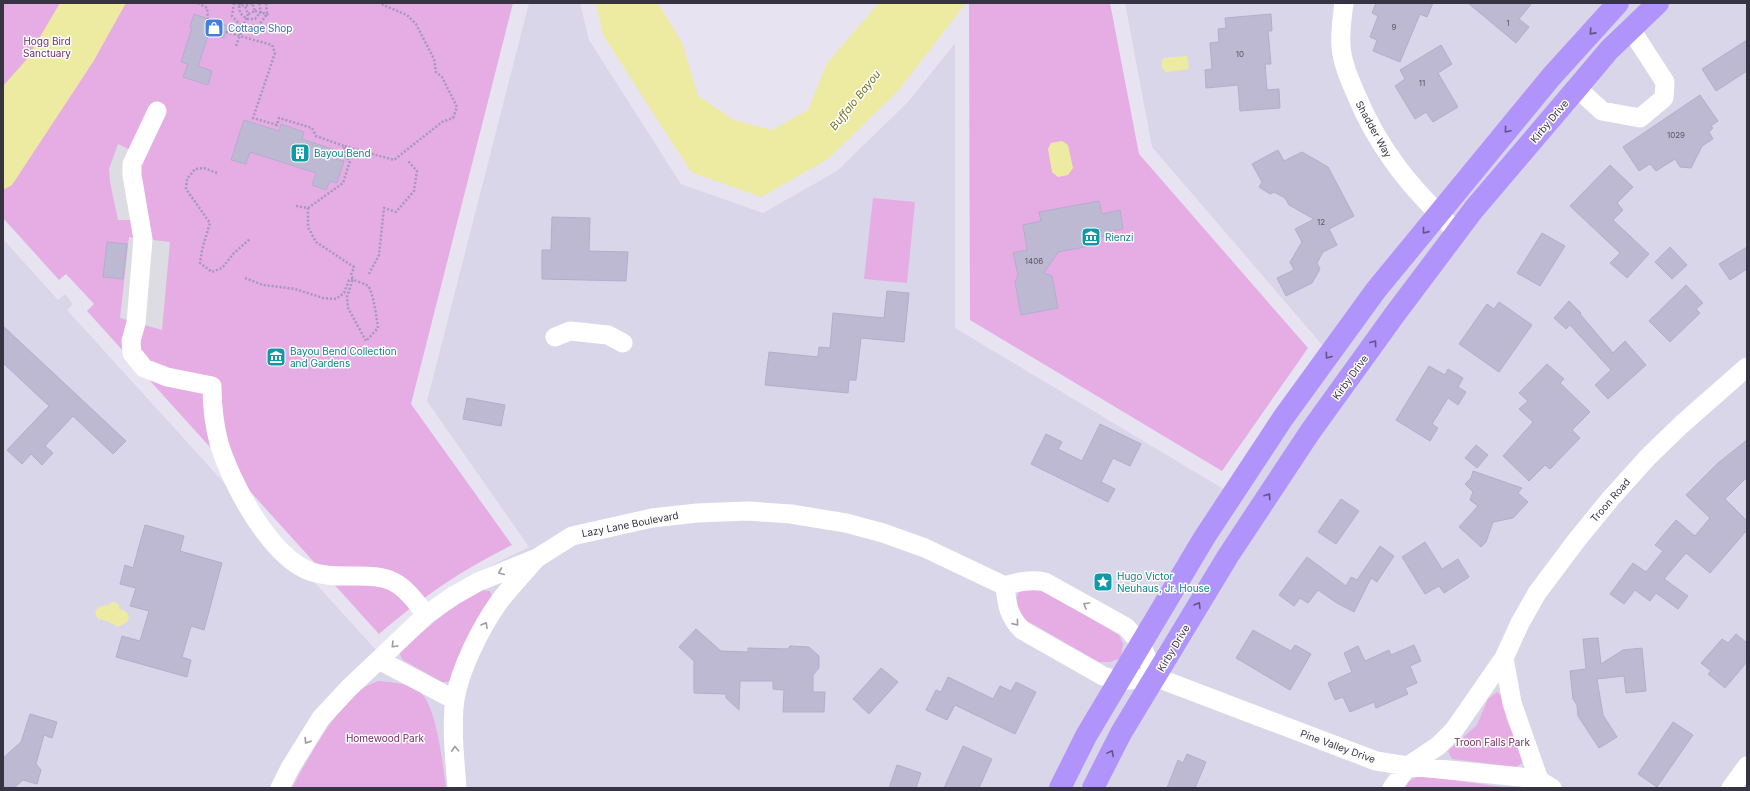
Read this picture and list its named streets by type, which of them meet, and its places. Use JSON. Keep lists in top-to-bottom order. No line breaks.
{"streets":{"main road":["Kirby Drive"],"street":["Shadder Way","Troon Road","Lazy Lane Boulevard","Pine Valley Drive"]},"crossings":[["Kirby Drive","Shadder Way"],["Kirby Drive","Pine Valley Drive"],["Troon Road","Pine Valley Drive"]],"water":["Buffalo Bayou"],"parks":["Hogg Bird Sanctuary","Homewood Park","Troon Falls Park"],"places":{"shop":["Cottage Shop"],"building":["Bayou Bend"],"museum":["Rienzi","Bayou Bend Collection and Gardens"],"place":["Hugo Victor Neuhaus, Jr. House"]},"house_numbers":["1","9","10","11","1029","12","1406"]}
